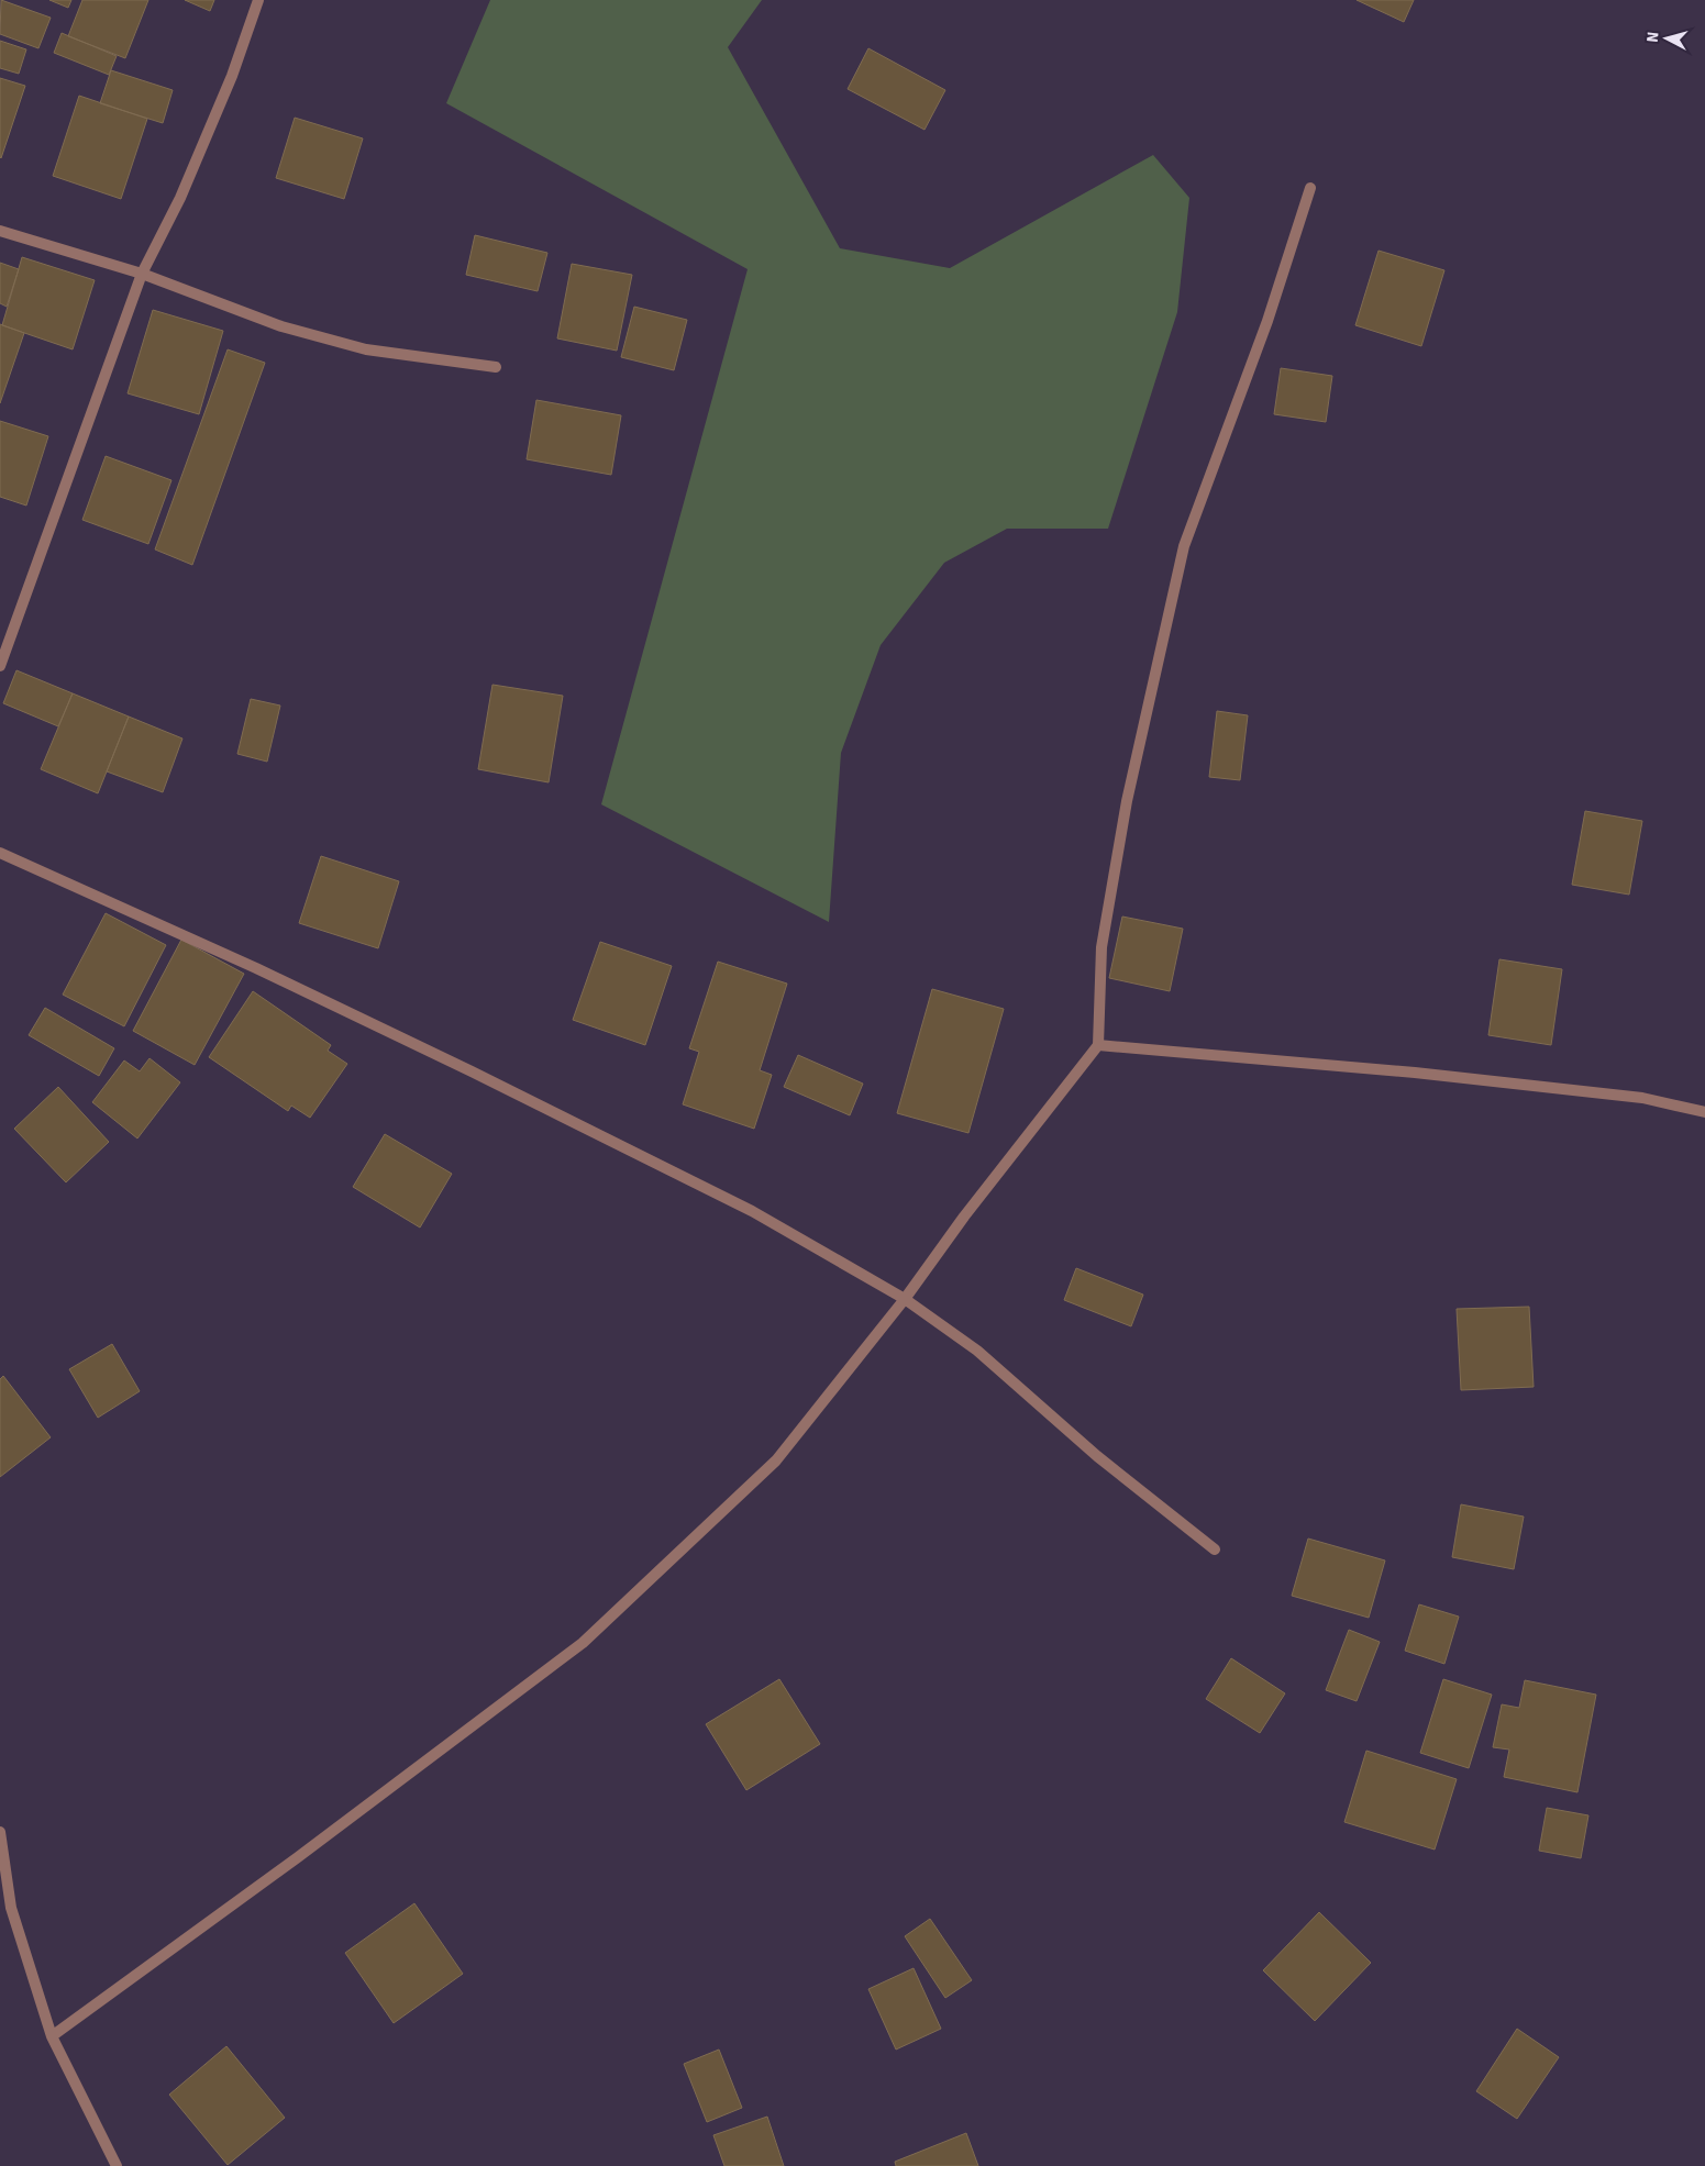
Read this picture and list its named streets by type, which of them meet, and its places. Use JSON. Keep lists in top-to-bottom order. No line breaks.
{"north":"left"}
